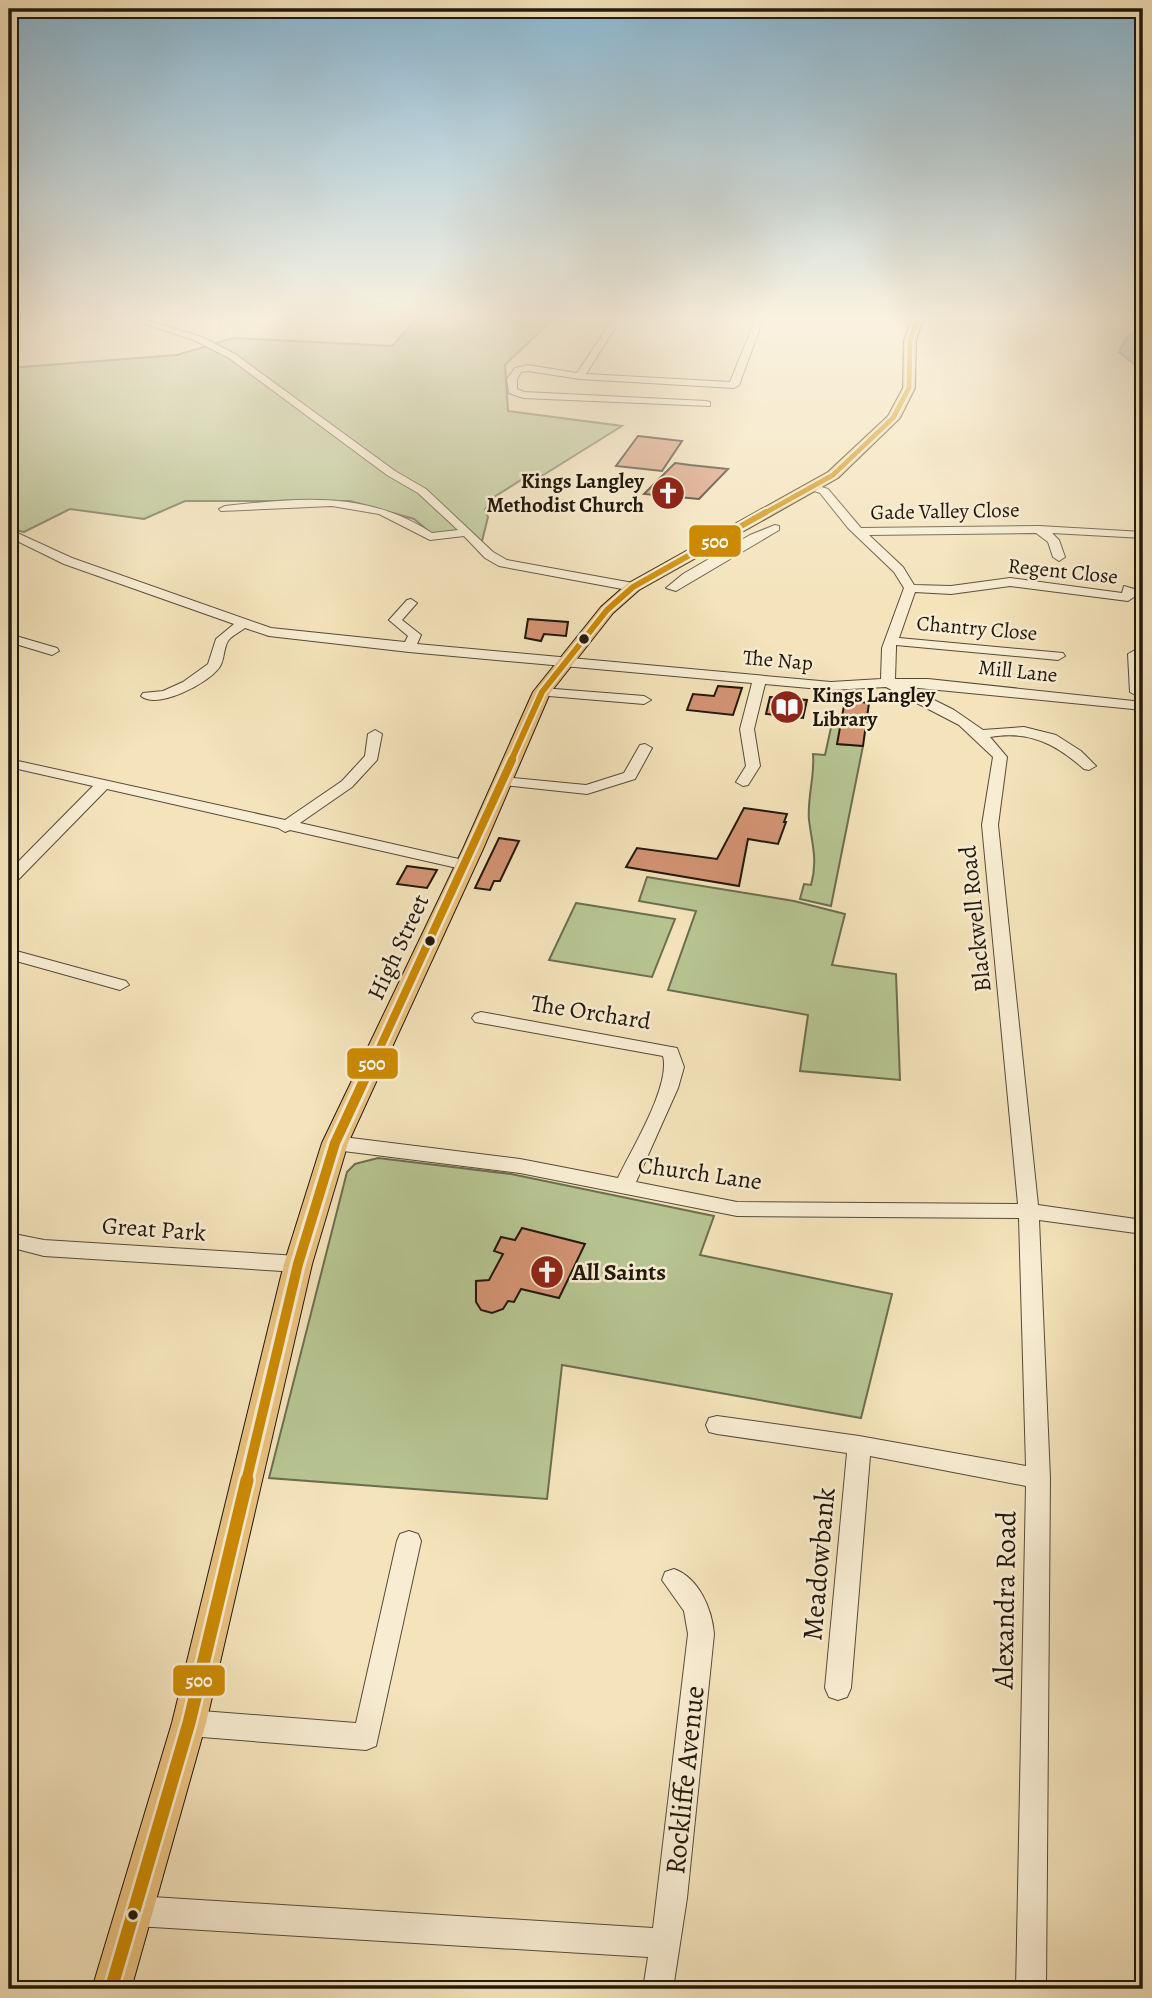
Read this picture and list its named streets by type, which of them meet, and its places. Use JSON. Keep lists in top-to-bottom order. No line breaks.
{"streets":{"main road":["High Street"],"street":["Gade Valley Close","Regent Close","Chantry Close","The Nap","Mill Lane","Blackwell Road","The Orchard","Church Lane","Great Park","Meadowbank","Alexandra Road","Rockliffe Avenue"]},"crossings":[["The Nap","Mill Lane"],["The Nap","Blackwell Road"],["The Nap","High Street"],["Mill Lane","Blackwell Road"],["Blackwell Road","Church Lane"],["Blackwell Road","Alexandra Road"],["High Street","Church Lane"],["High Street","Great Park"],["The Orchard","Church Lane"],["Church Lane","Alexandra Road"]],"places":{"church":["Kings Langley Methodist Church","All Saints"],"library":["Kings Langley Library"]},"lines":["transit line 500"]}
